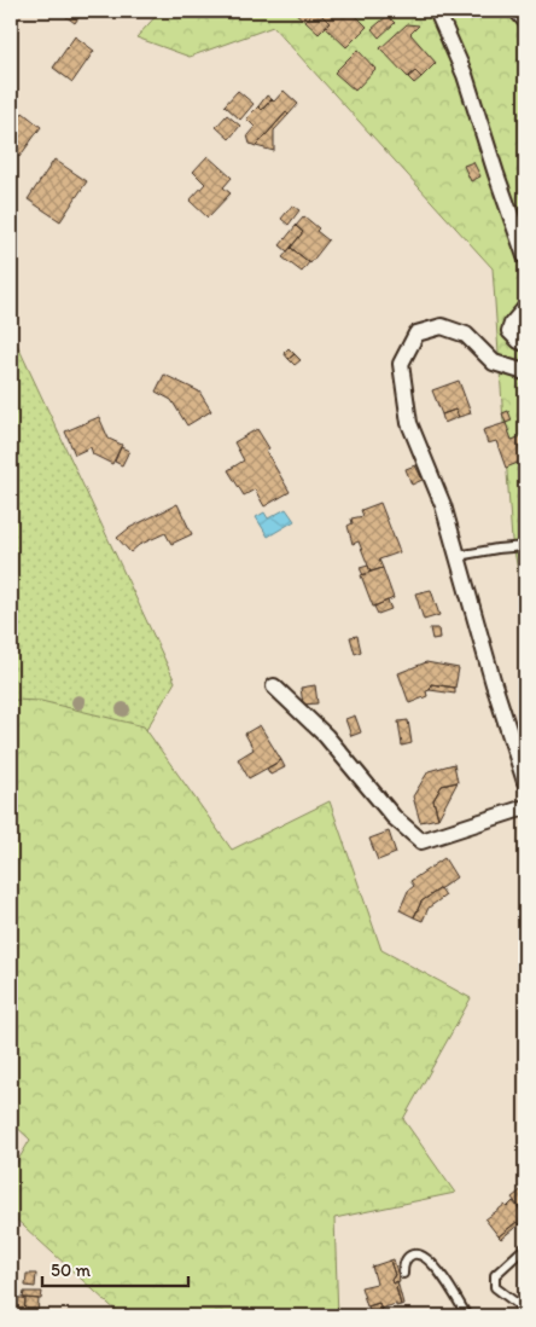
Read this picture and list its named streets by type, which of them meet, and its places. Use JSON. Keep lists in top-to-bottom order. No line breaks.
{"scale_bar":"50 m"}
